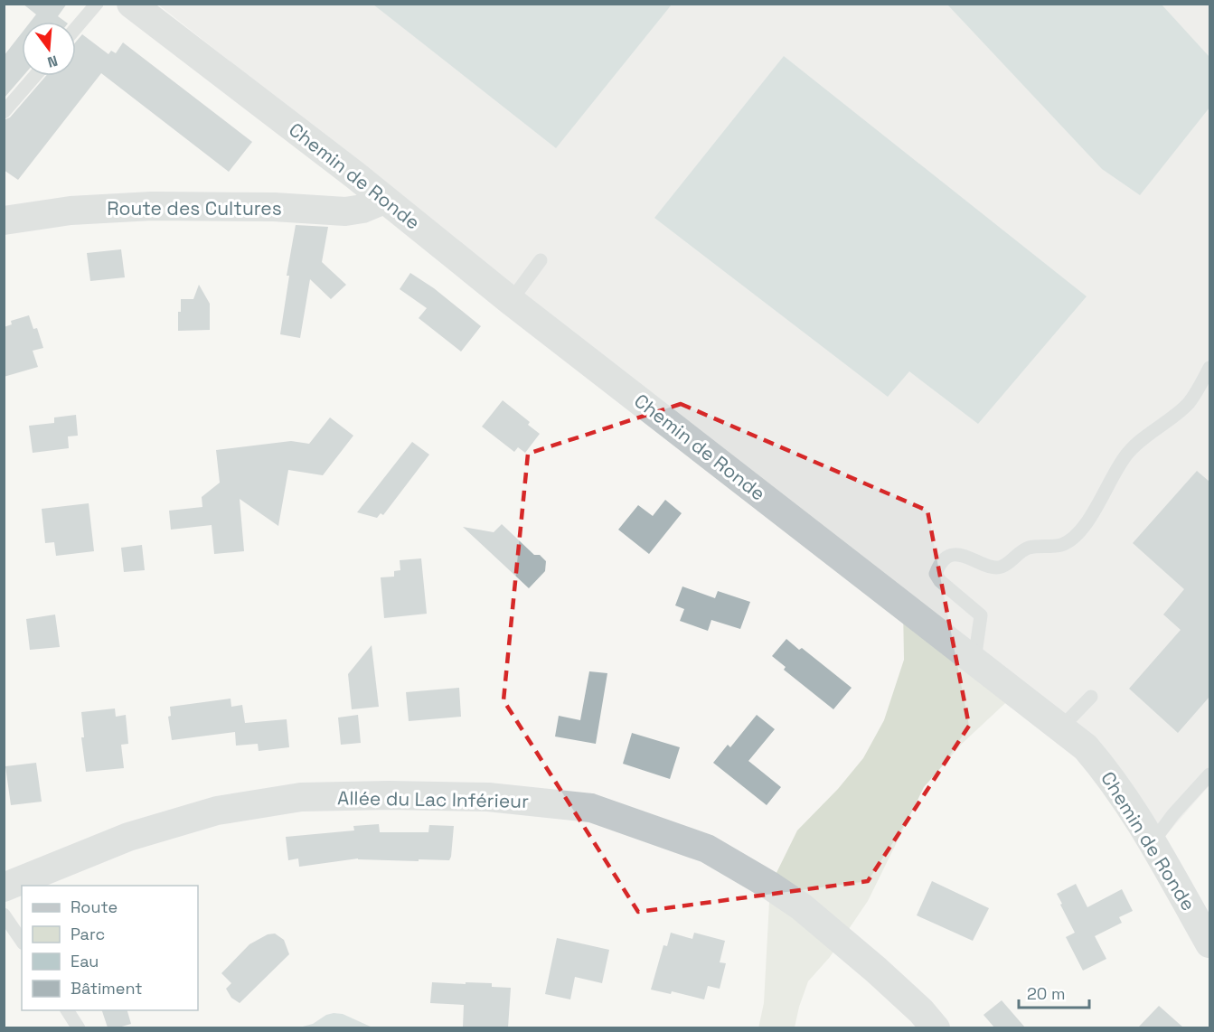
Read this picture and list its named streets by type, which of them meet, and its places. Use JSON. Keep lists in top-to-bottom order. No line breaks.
{"streets":{"street":["Chemin de Ronde","Route des Cultures","Allée du Lac Inférieur"]},"crossings":[["Chemin de Ronde","Route des Cultures"]],"legend":["Route","Parc","Eau","Bâtiment"],"scale_bar":"20 m","north":"bottom"}
